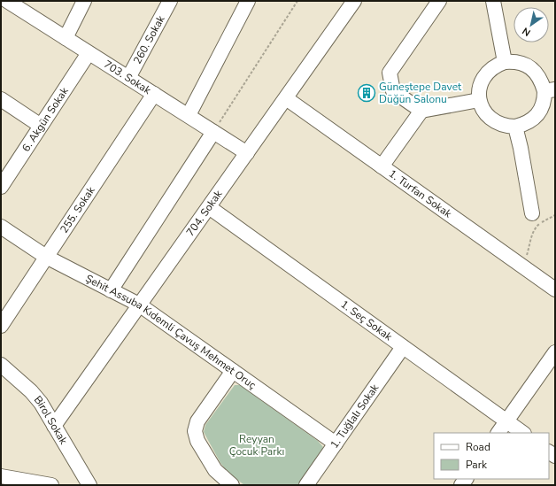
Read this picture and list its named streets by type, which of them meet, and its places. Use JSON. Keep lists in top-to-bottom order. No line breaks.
{"streets":{"street":["260. Sokak","703. Sokak","6. Akgün Sokak","1. Turfan Sokak","255. Sokak","704. Sokak","1. Seç Sokak","Şehit Assuba Kıdemli Çavuş Mehmet Oruç","1. Tuğlalı Sokak","Birol Sokak"]},"crossings":[["260. Sokak","703. Sokak"],["703. Sokak","6. Akgün Sokak"],["703. Sokak","255. Sokak"],["703. Sokak","704. Sokak"],["1. Turfan Sokak","704. Sokak"],["255. Sokak","Şehit Assuba Kıdemli Çavuş Mehmet Oruç"],["704. Sokak","1. Seç Sokak"],["704. Sokak","Şehit Assuba Kıdemli Çavuş Mehmet Oruç"],["704. Sokak","Birol Sokak"],["1. Seç Sokak","1. Tuğlalı Sokak"],["Şehit Assuba Kıdemli Çavuş Mehmet Oruç","1. Tuğlalı Sokak"]],"parks":["Reyyan Çocuk Parkı"],"places":{"building":["Güneştepe Davet Düğün Salonu"]},"legend":["Road","Park"],"north":"bottom left"}
